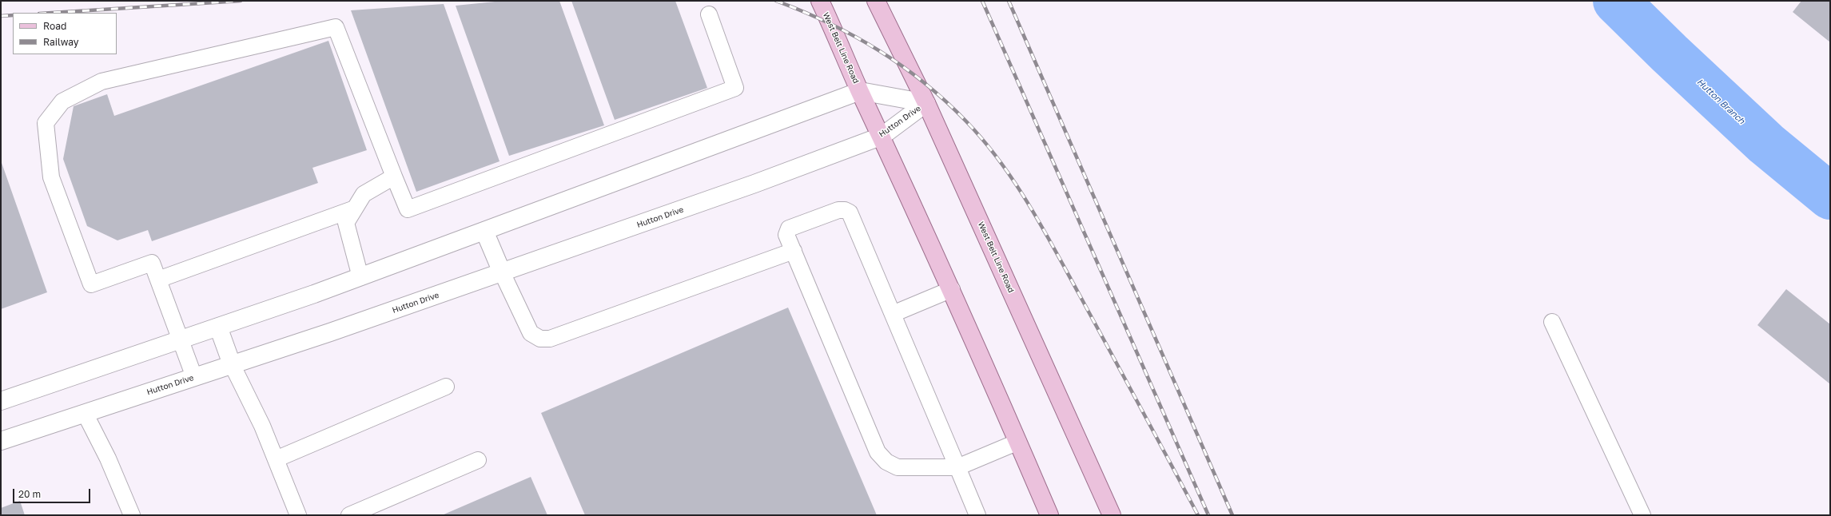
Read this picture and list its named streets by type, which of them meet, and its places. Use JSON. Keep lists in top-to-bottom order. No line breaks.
{"streets":{"main road":["West Belt Line Road"],"street":["Hutton Drive"]},"crossings":[["West Belt Line Road","Hutton Drive"]],"water":["Hutton Branch"],"legend":["Road","Railway"],"scale_bar":"20 m"}
